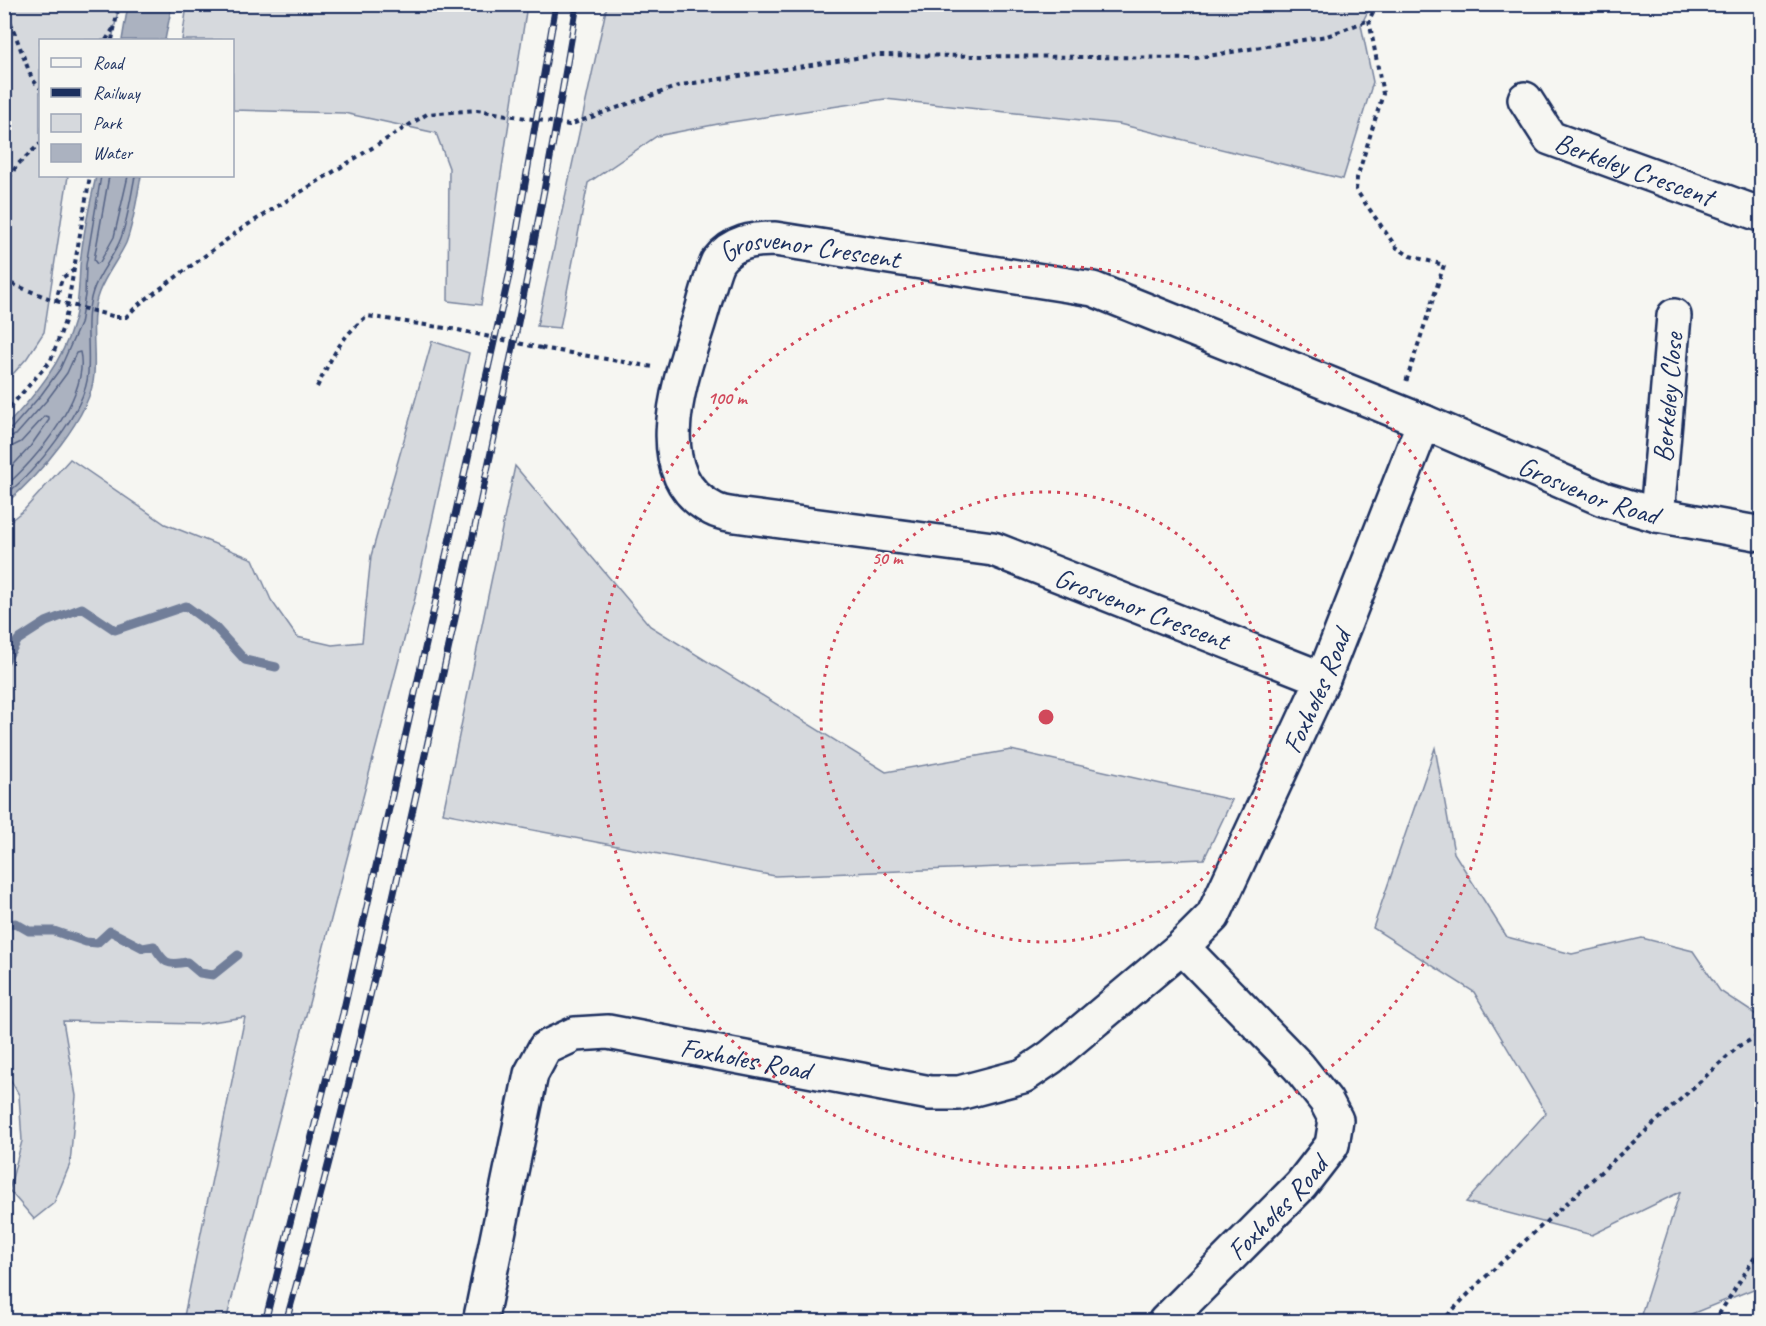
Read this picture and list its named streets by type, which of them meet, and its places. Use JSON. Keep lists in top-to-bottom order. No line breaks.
{"streets":{"street":["Berkeley Crescent","Grosvenor Crescent","Berkeley Close","Grosvenor Road","Foxholes Road"]},"crossings":[["Grosvenor Crescent","Grosvenor Road"],["Grosvenor Crescent","Foxholes Road"],["Berkeley Close","Grosvenor Road"],["Grosvenor Road","Foxholes Road"]],"legend":["Road","Railway","Park","Water"],"rings":["100 m","50 m"]}
